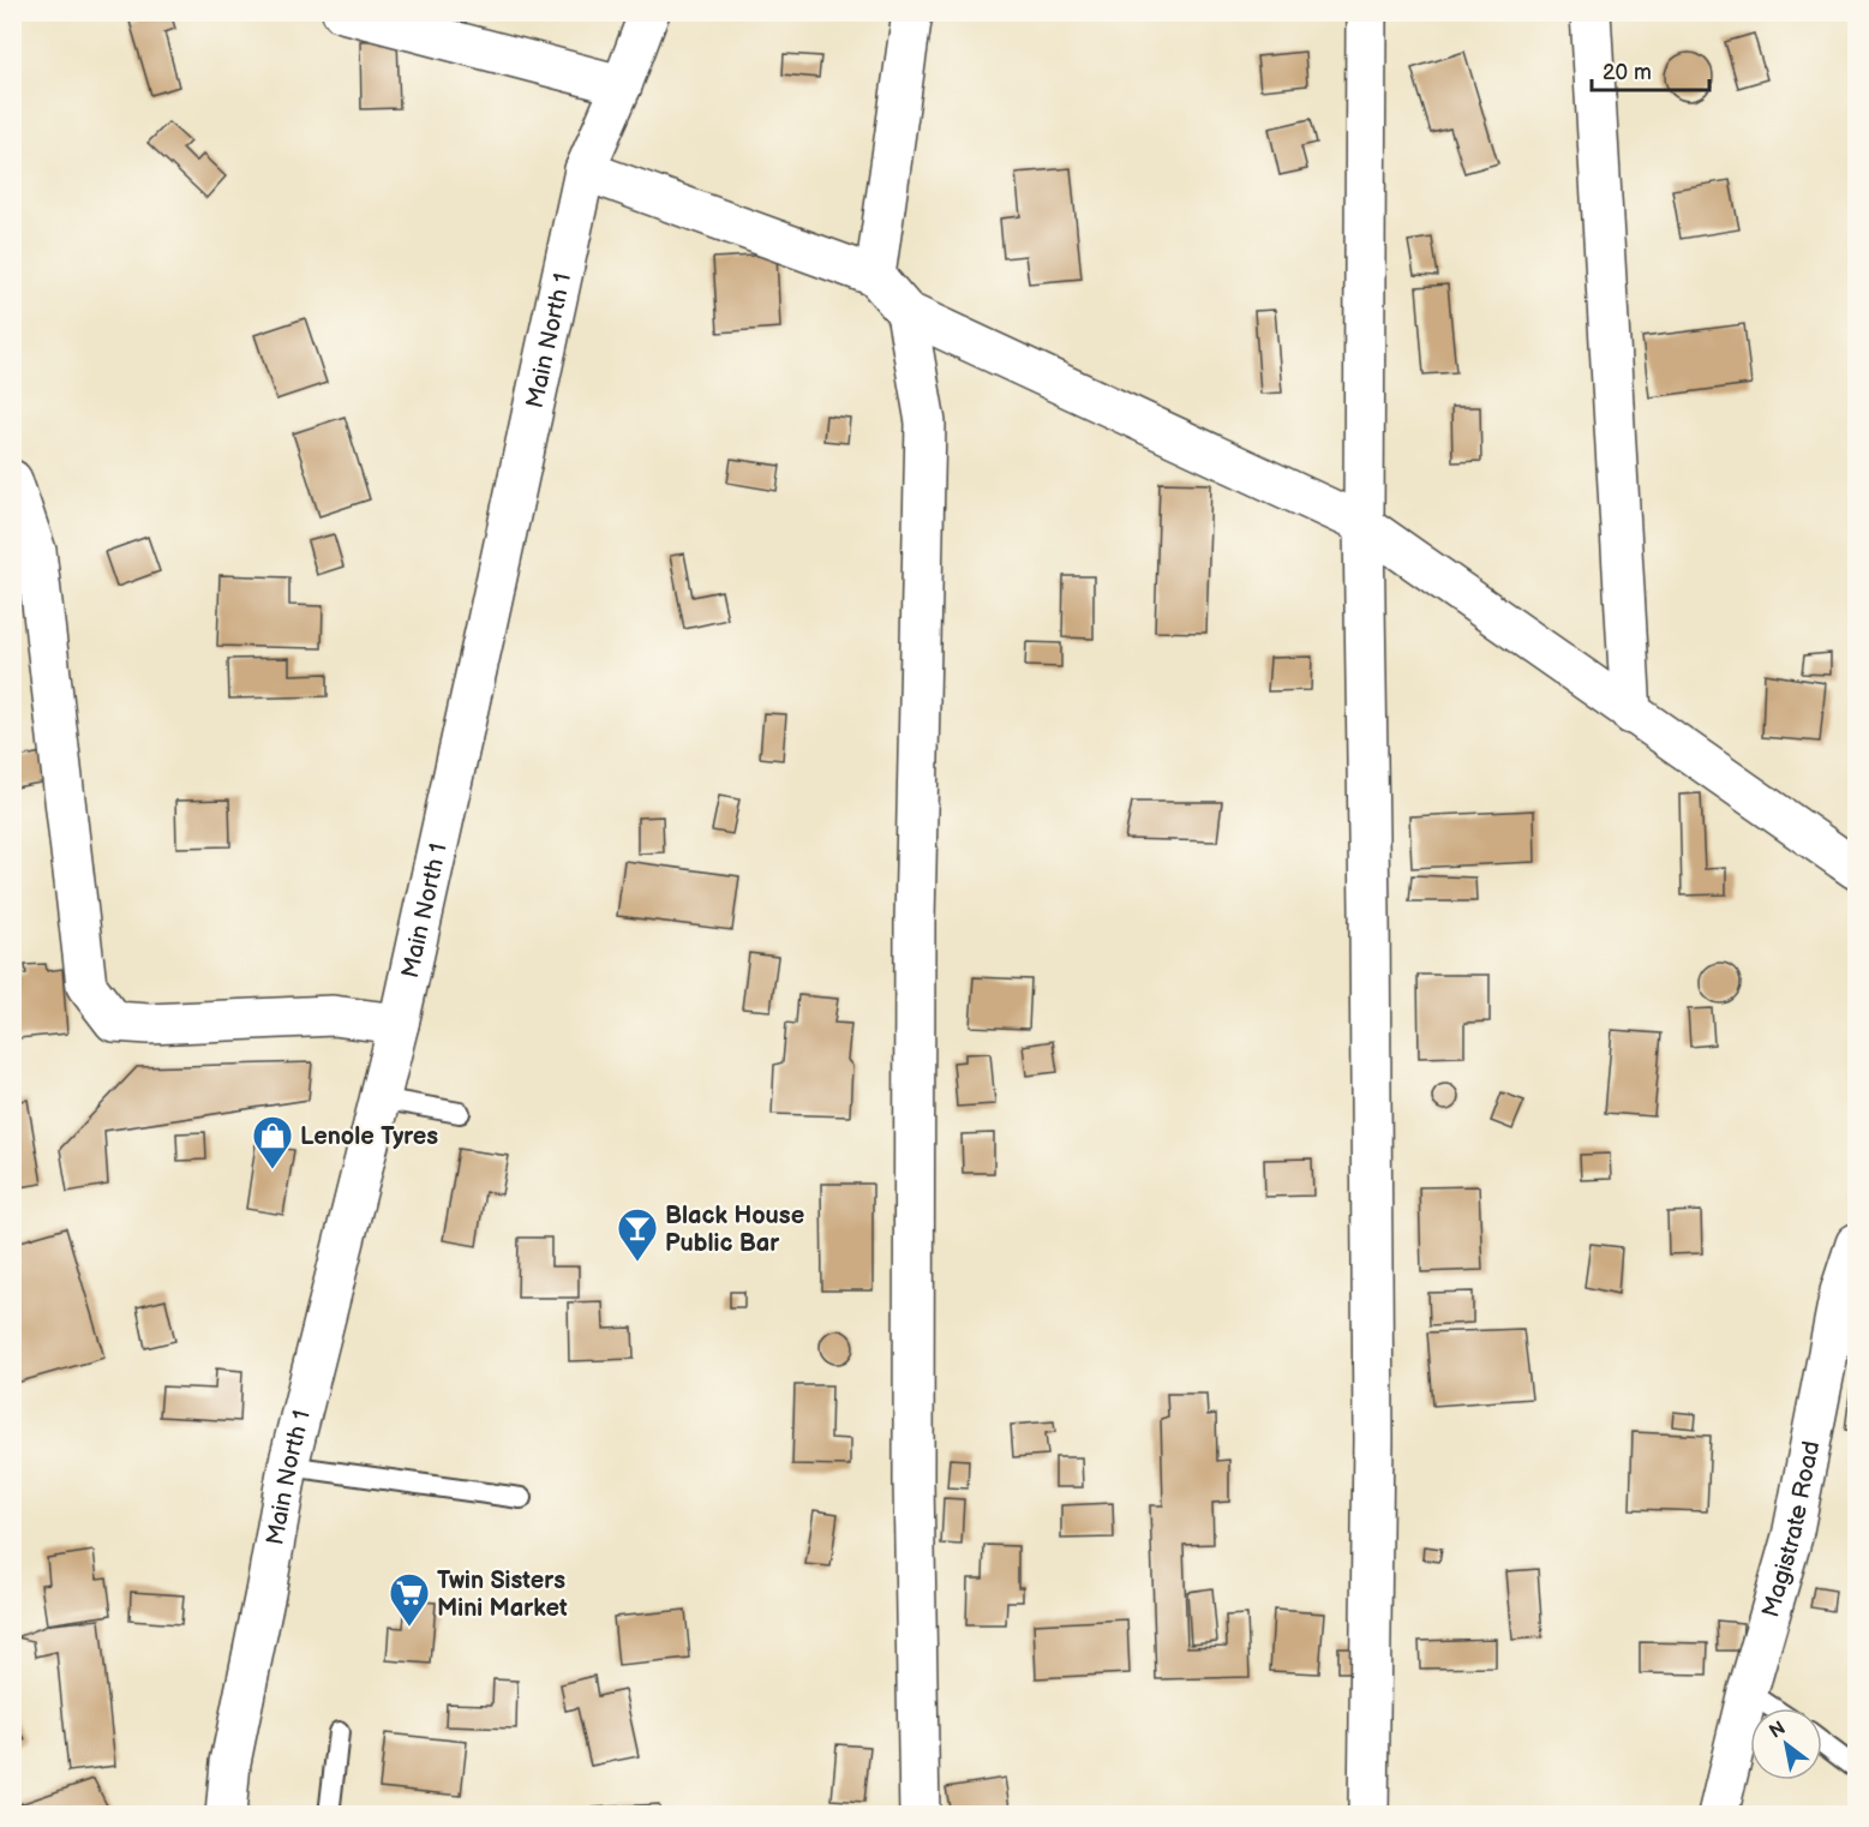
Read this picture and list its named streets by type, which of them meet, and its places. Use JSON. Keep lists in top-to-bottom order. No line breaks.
{"streets":{"street":["Main North 1","Magistrate Road"]},"places":{"shop":["Lenole Tyres"],"bar":["Black House Public Bar"],"supermarket":["Twin Sisters Mini Market"]},"scale_bar":"20 m","north":"top left"}
